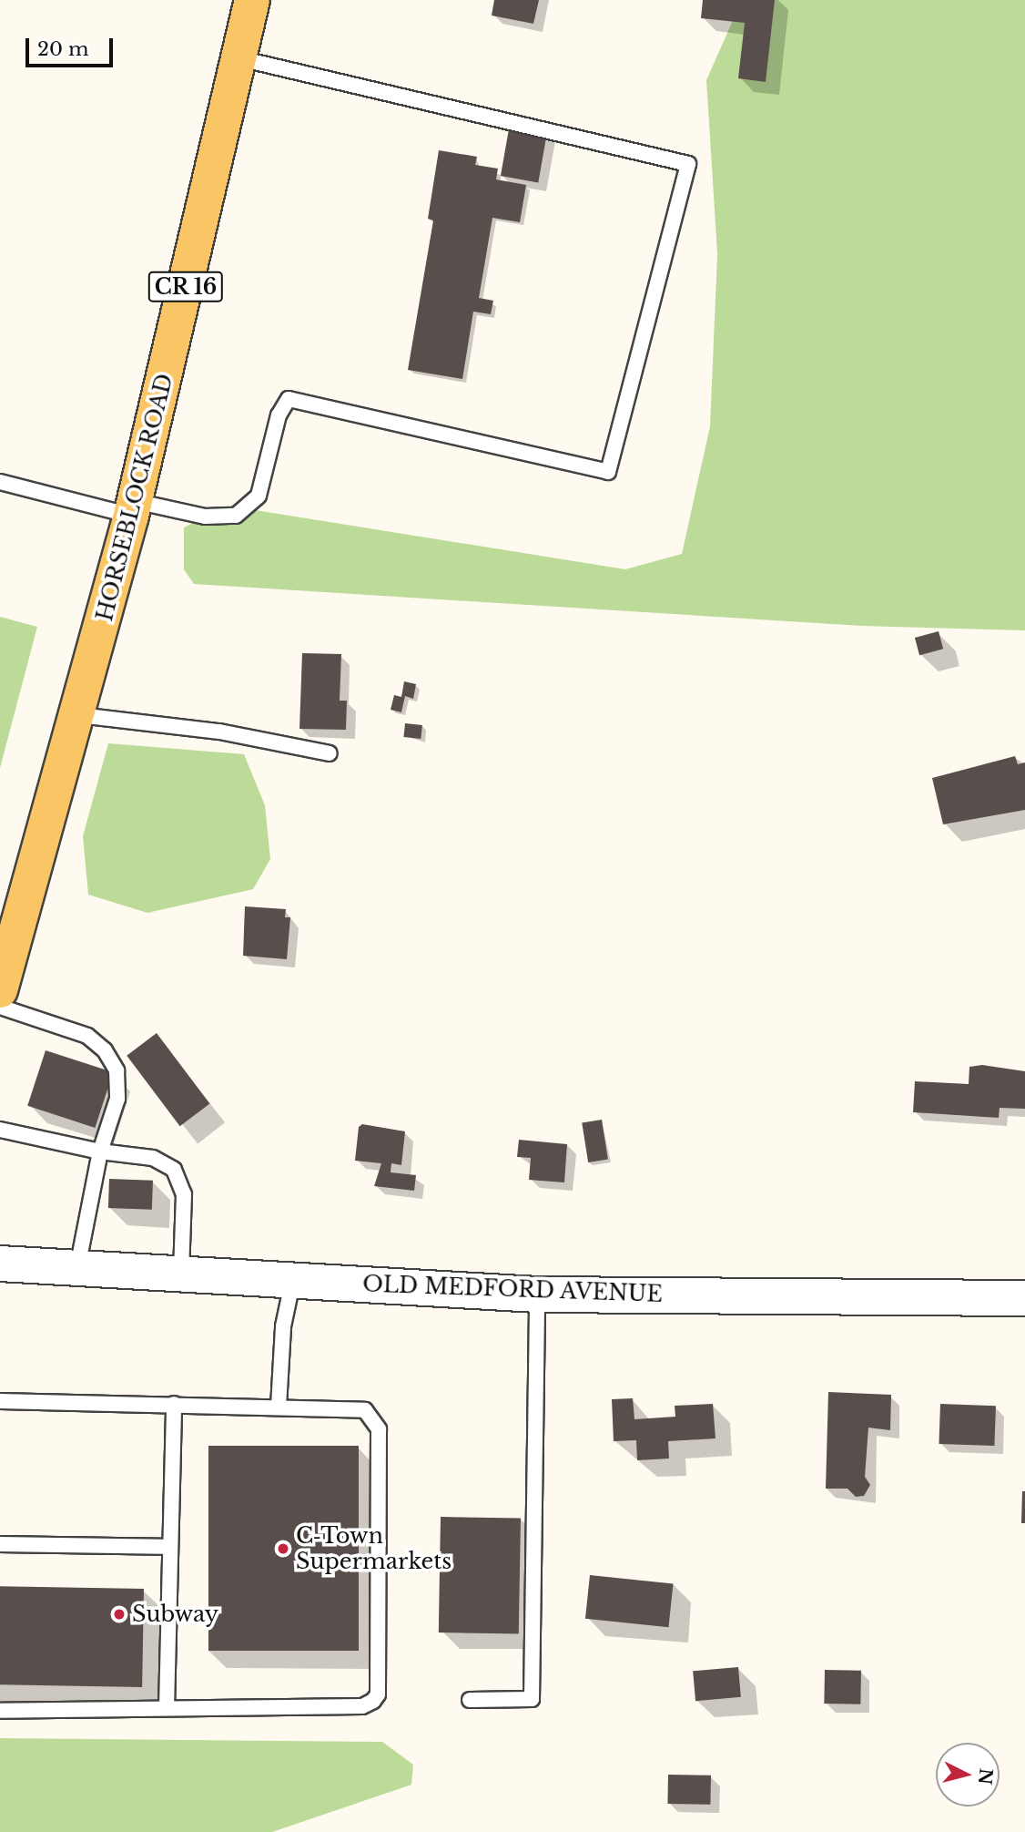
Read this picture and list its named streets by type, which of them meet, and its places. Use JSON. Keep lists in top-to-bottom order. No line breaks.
{"streets":{"main road":["CR 16","HORSEBLOCK ROAD"],"street":["OLD MEDFORD AVENUE"]},"places":["C‑Town Supermarkets","Subway"],"scale_bar":"20 m","north":"right"}
